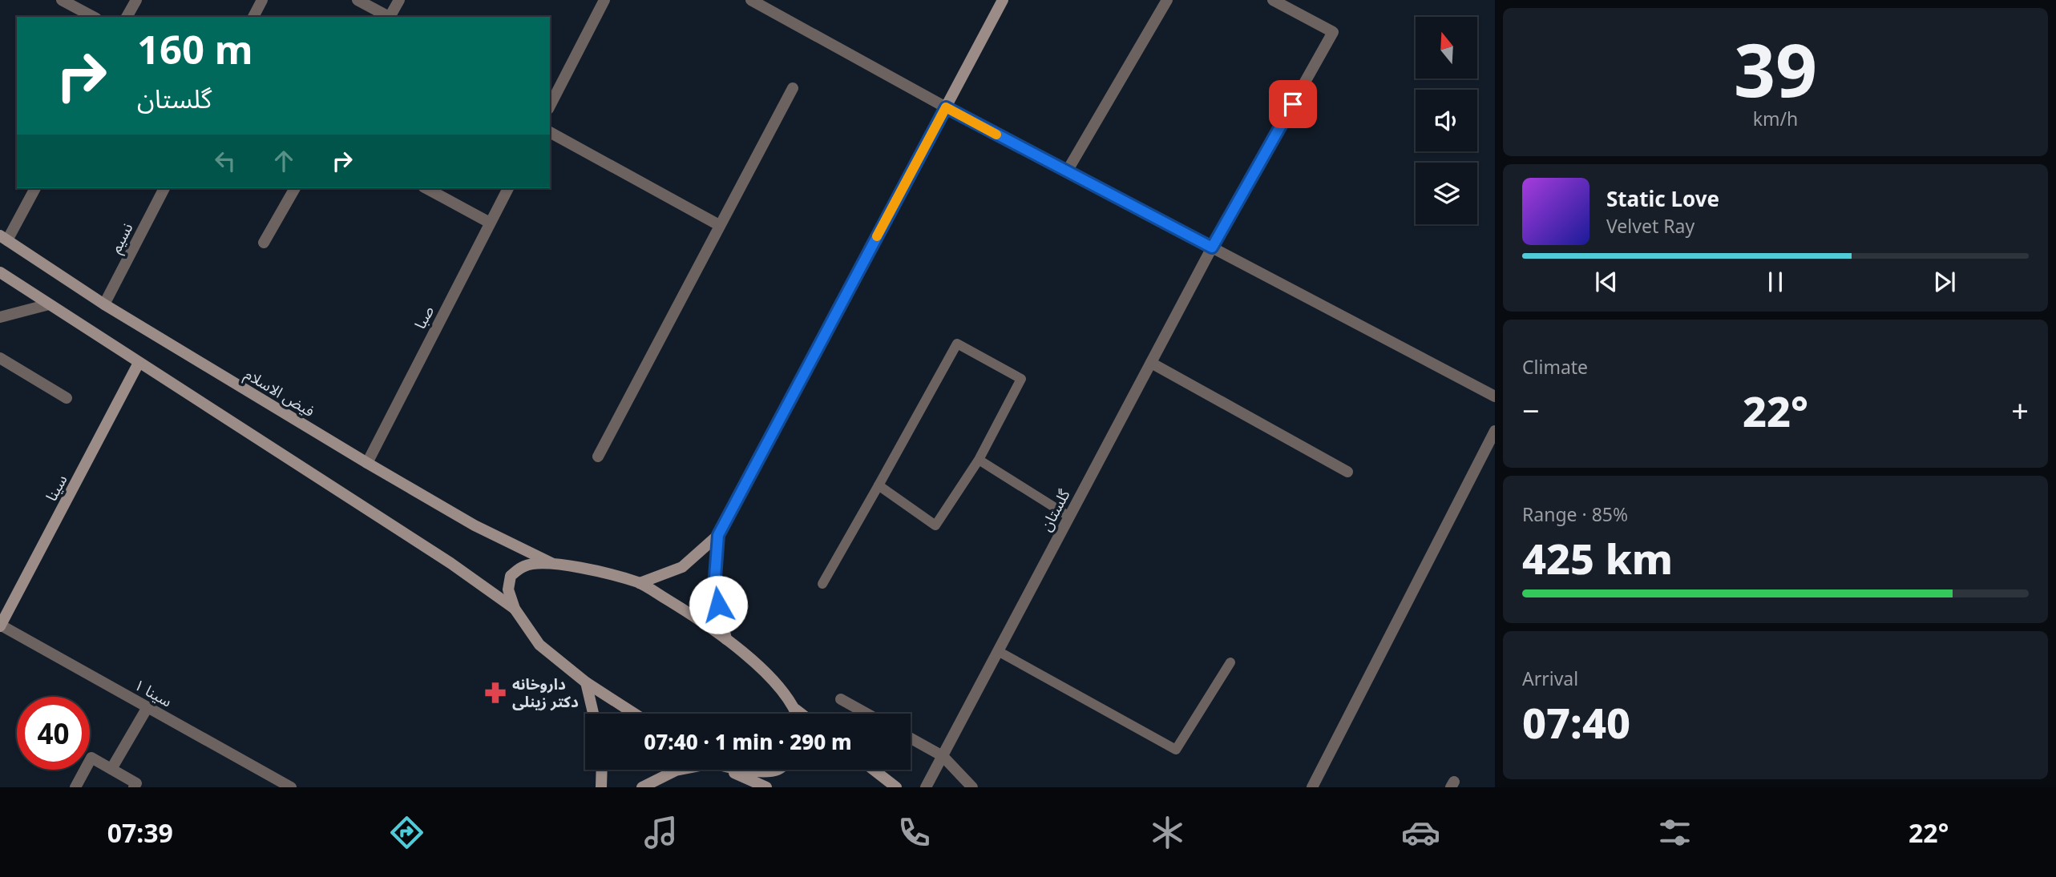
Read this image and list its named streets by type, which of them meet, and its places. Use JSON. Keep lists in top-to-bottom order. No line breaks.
{"streets":{"main road":["فیض الاسلام","سینا"],"street":["نسیم","صبا","گلستان","سینا ۱"]},"crossings":[["نسیم","فیض الاسلام"],["صبا","فیض الاسلام"],["سینا","سینا ۱"]],"places":{"pharmacy":["داروخانه دکتر زینلی"]},"north":"top","page":{"tile":[["39","km/h"],"Climate",["Range · 85%","425 km"],["Arrival","07:40"]],"turn":["160 m","گلستان"],"song":["Static Love","Velvet Ray"],"heat":["−","22°","+"],"limit":"40","trip":"07:40 · 1 min · 290 m","tabs":["07:39","22°"]}}
